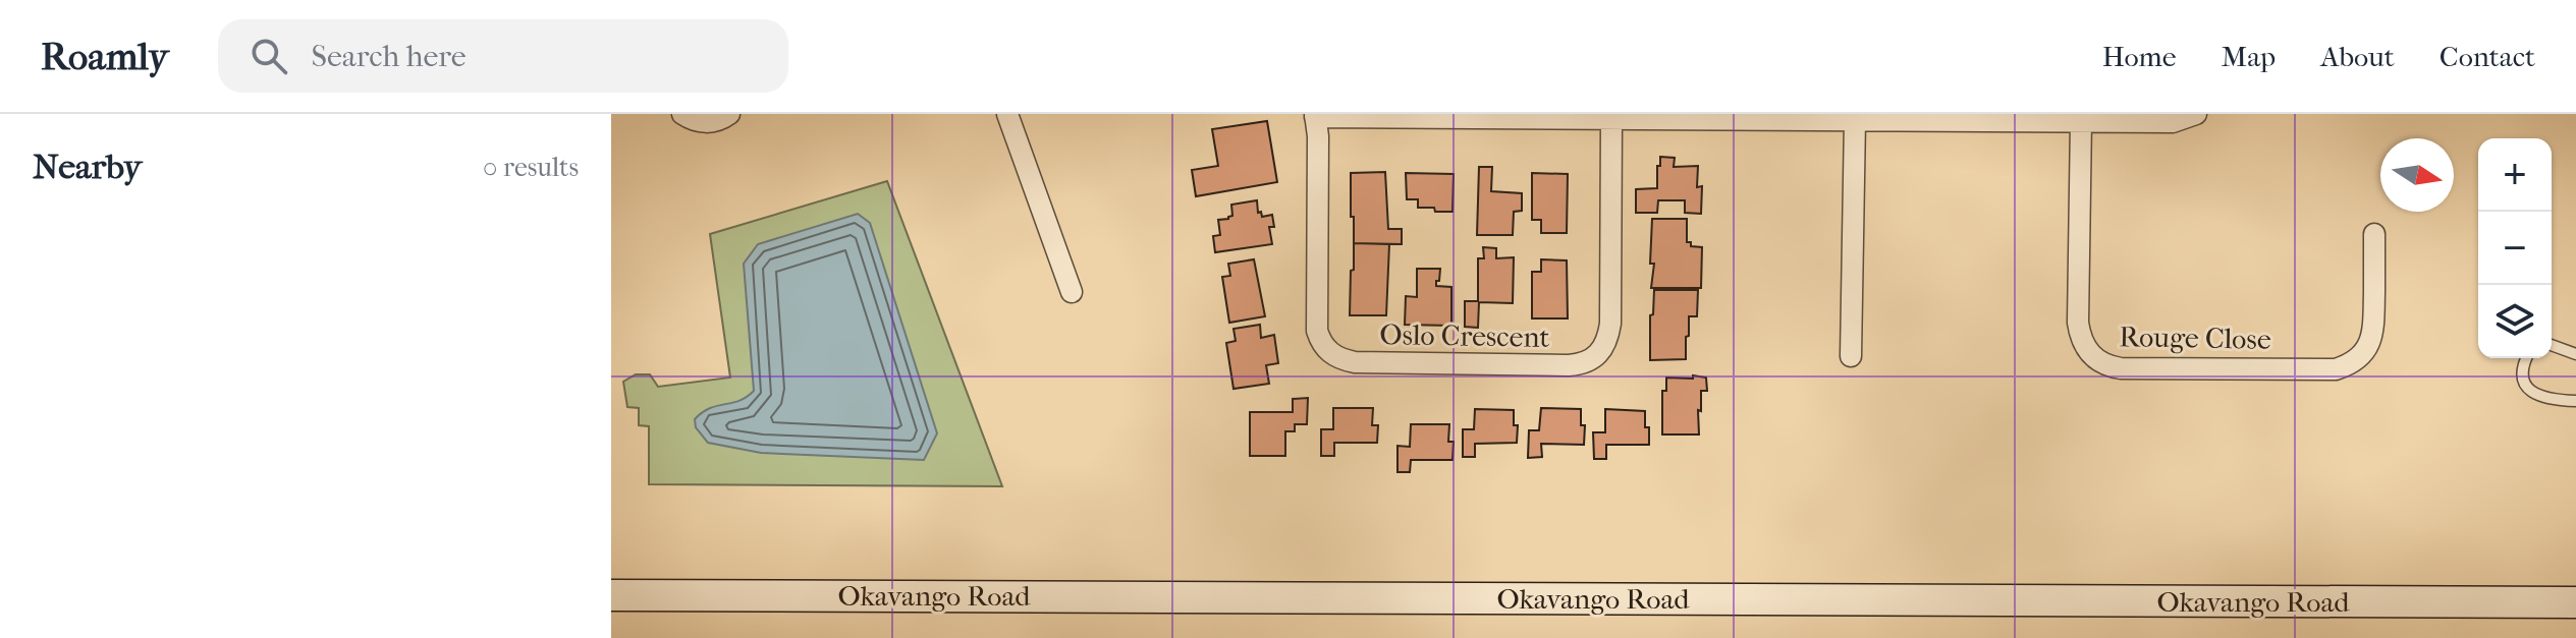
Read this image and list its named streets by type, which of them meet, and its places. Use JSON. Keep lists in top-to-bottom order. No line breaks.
{"streets":{"main road":["Okavango Road"],"street":["Oslo Crescent","Rouge Close"]},"north":"right","page":{"header":"Roamly","search":"Search here","nav":["Home","Map","About","Contact"],"heading":["Nearby","0 results"],"map_buttons":["+","−"]}}
